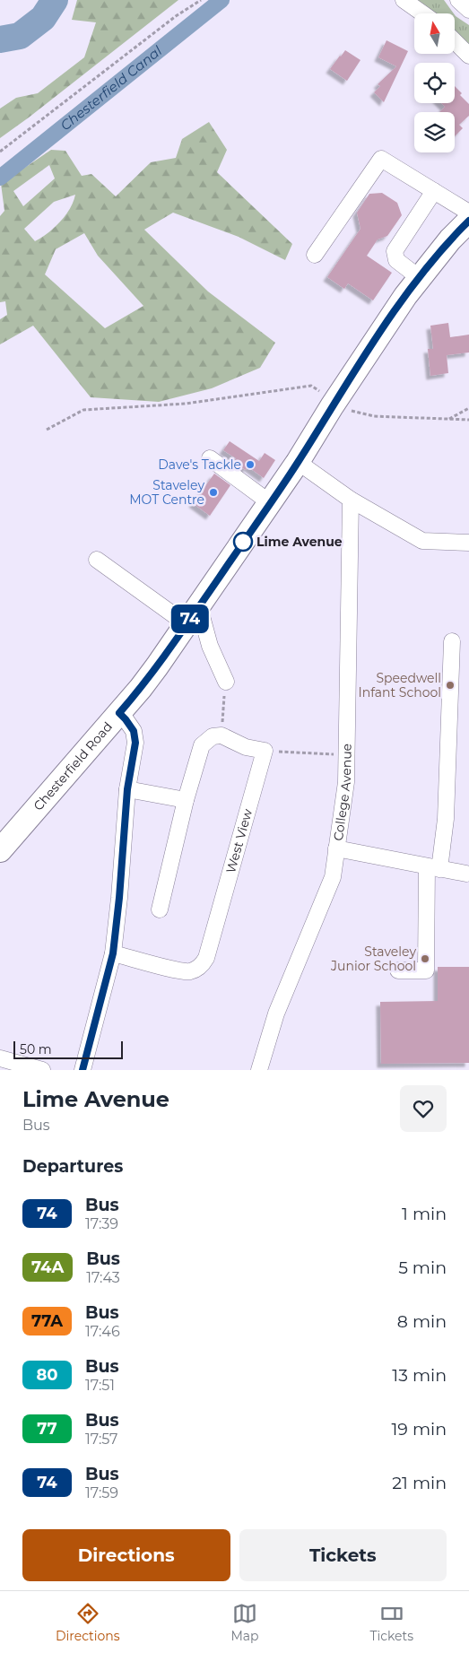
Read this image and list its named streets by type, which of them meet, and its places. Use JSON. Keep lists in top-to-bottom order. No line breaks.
{"streets":{"highway":["Chesterfield Road"],"street":["College Avenue","West View"]},"water":["Chesterfield Canal"],"places":["Dave's Tackle","Staveley MOT Centre","Lime Avenue","Speedwell Infant School","Staveley Junior School"],"lines":["bus line 74"],"scale_bar":"50 m","north":"top","page":{"on_map":"74","scale":"50 m","heading":[["Lime Avenue","Bus"],"Departures"],"list":[{"mark":"74","name":"Bus","note":"17:39","value":"1 min"},{"mark":"74A","name":"Bus","note":"17:43","value":"5 min"},{"mark":"77A","name":"Bus","note":"17:46","value":"8 min"},{"mark":"80","name":"Bus","note":"17:51","value":"13 min"},{"mark":"77","name":"Bus","note":"17:57","value":"19 min"},{"mark":"74","name":"Bus","note":"17:59","value":"21 min"}],"buttons":["Directions","Tickets"],"tabs":["Directions","Map","Tickets"]}}
